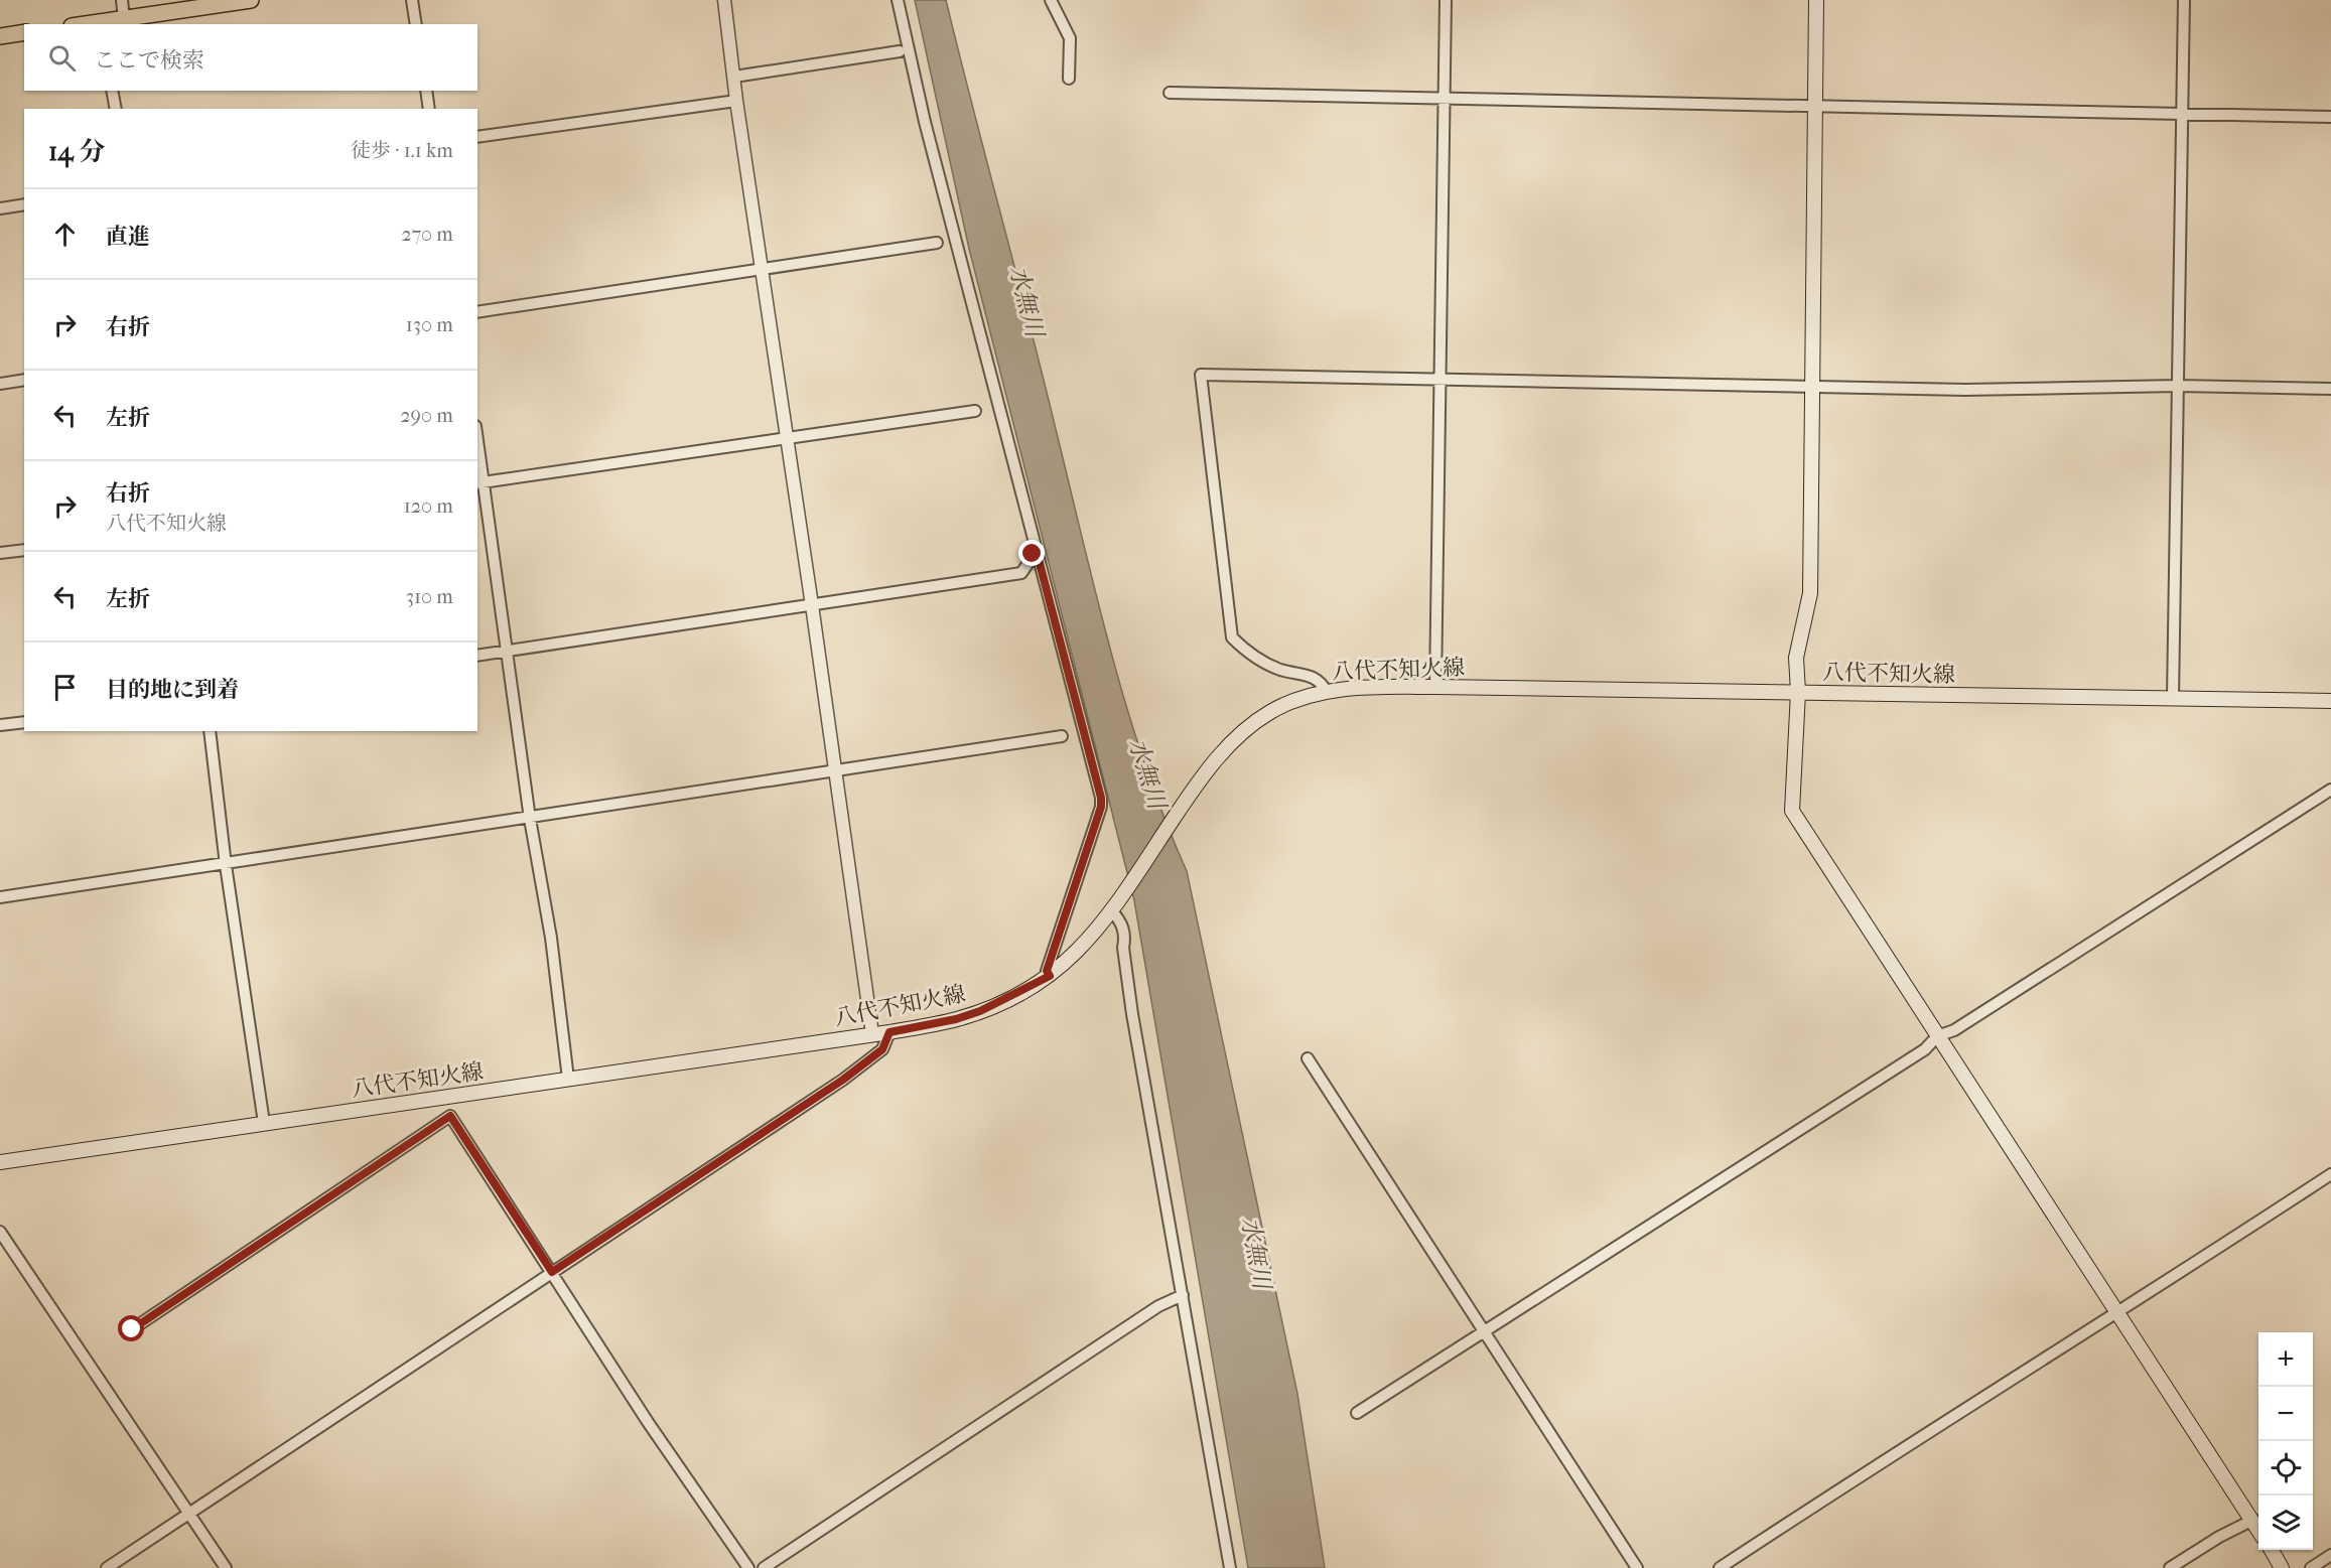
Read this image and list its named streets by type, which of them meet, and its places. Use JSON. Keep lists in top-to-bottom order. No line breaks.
{"streets":{"main road":["八代不知火線"]},"water":["水無川"],"page":{"search":"ここで検索","heading":["14 分","徒歩 · 1.1 km"],"list":[["直進","270 m"],["右折","130 m"],["左折","290 m"],["右折","八代不知火線","120 m"],["左折","310 m"],"目的地に到着"],"map_buttons":["+","−"]}}
